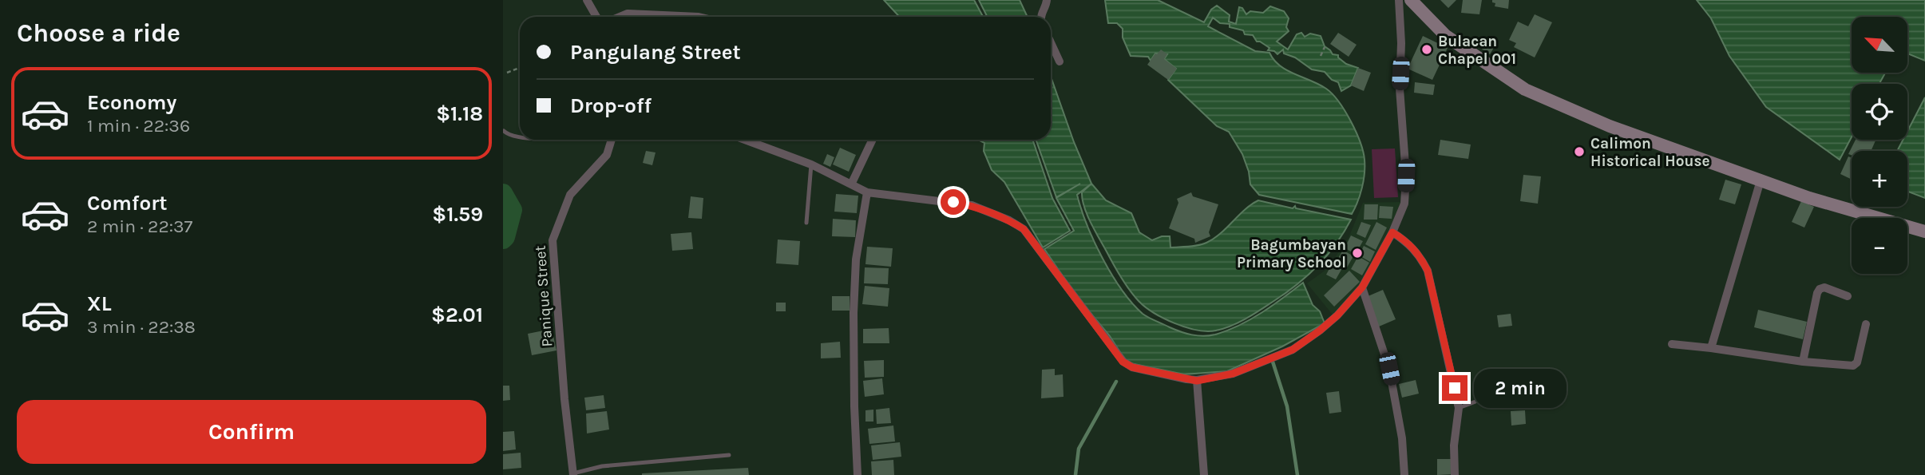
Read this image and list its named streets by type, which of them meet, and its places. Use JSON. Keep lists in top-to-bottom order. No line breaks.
{"streets":{"street":["Panique Street"]},"places":["Bulacan Chapel 001","Calimon Historical House","Bagumbayan Primary School"],"north":"top left","page":{"heading":"Choose a ride","map_buttons":["+","−"],"banner":["Pangulang Street","Drop-off"],"list":[{"name":"Economy","note":"1 min · 22:36","value":"$1.18"},{"name":"Comfort","note":"2 min · 22:37","value":"$1.59"},{"name":"XL","note":"3 min · 22:38","value":"$2.01"}],"bubble":"2 min","buttons":"Confirm"}}
